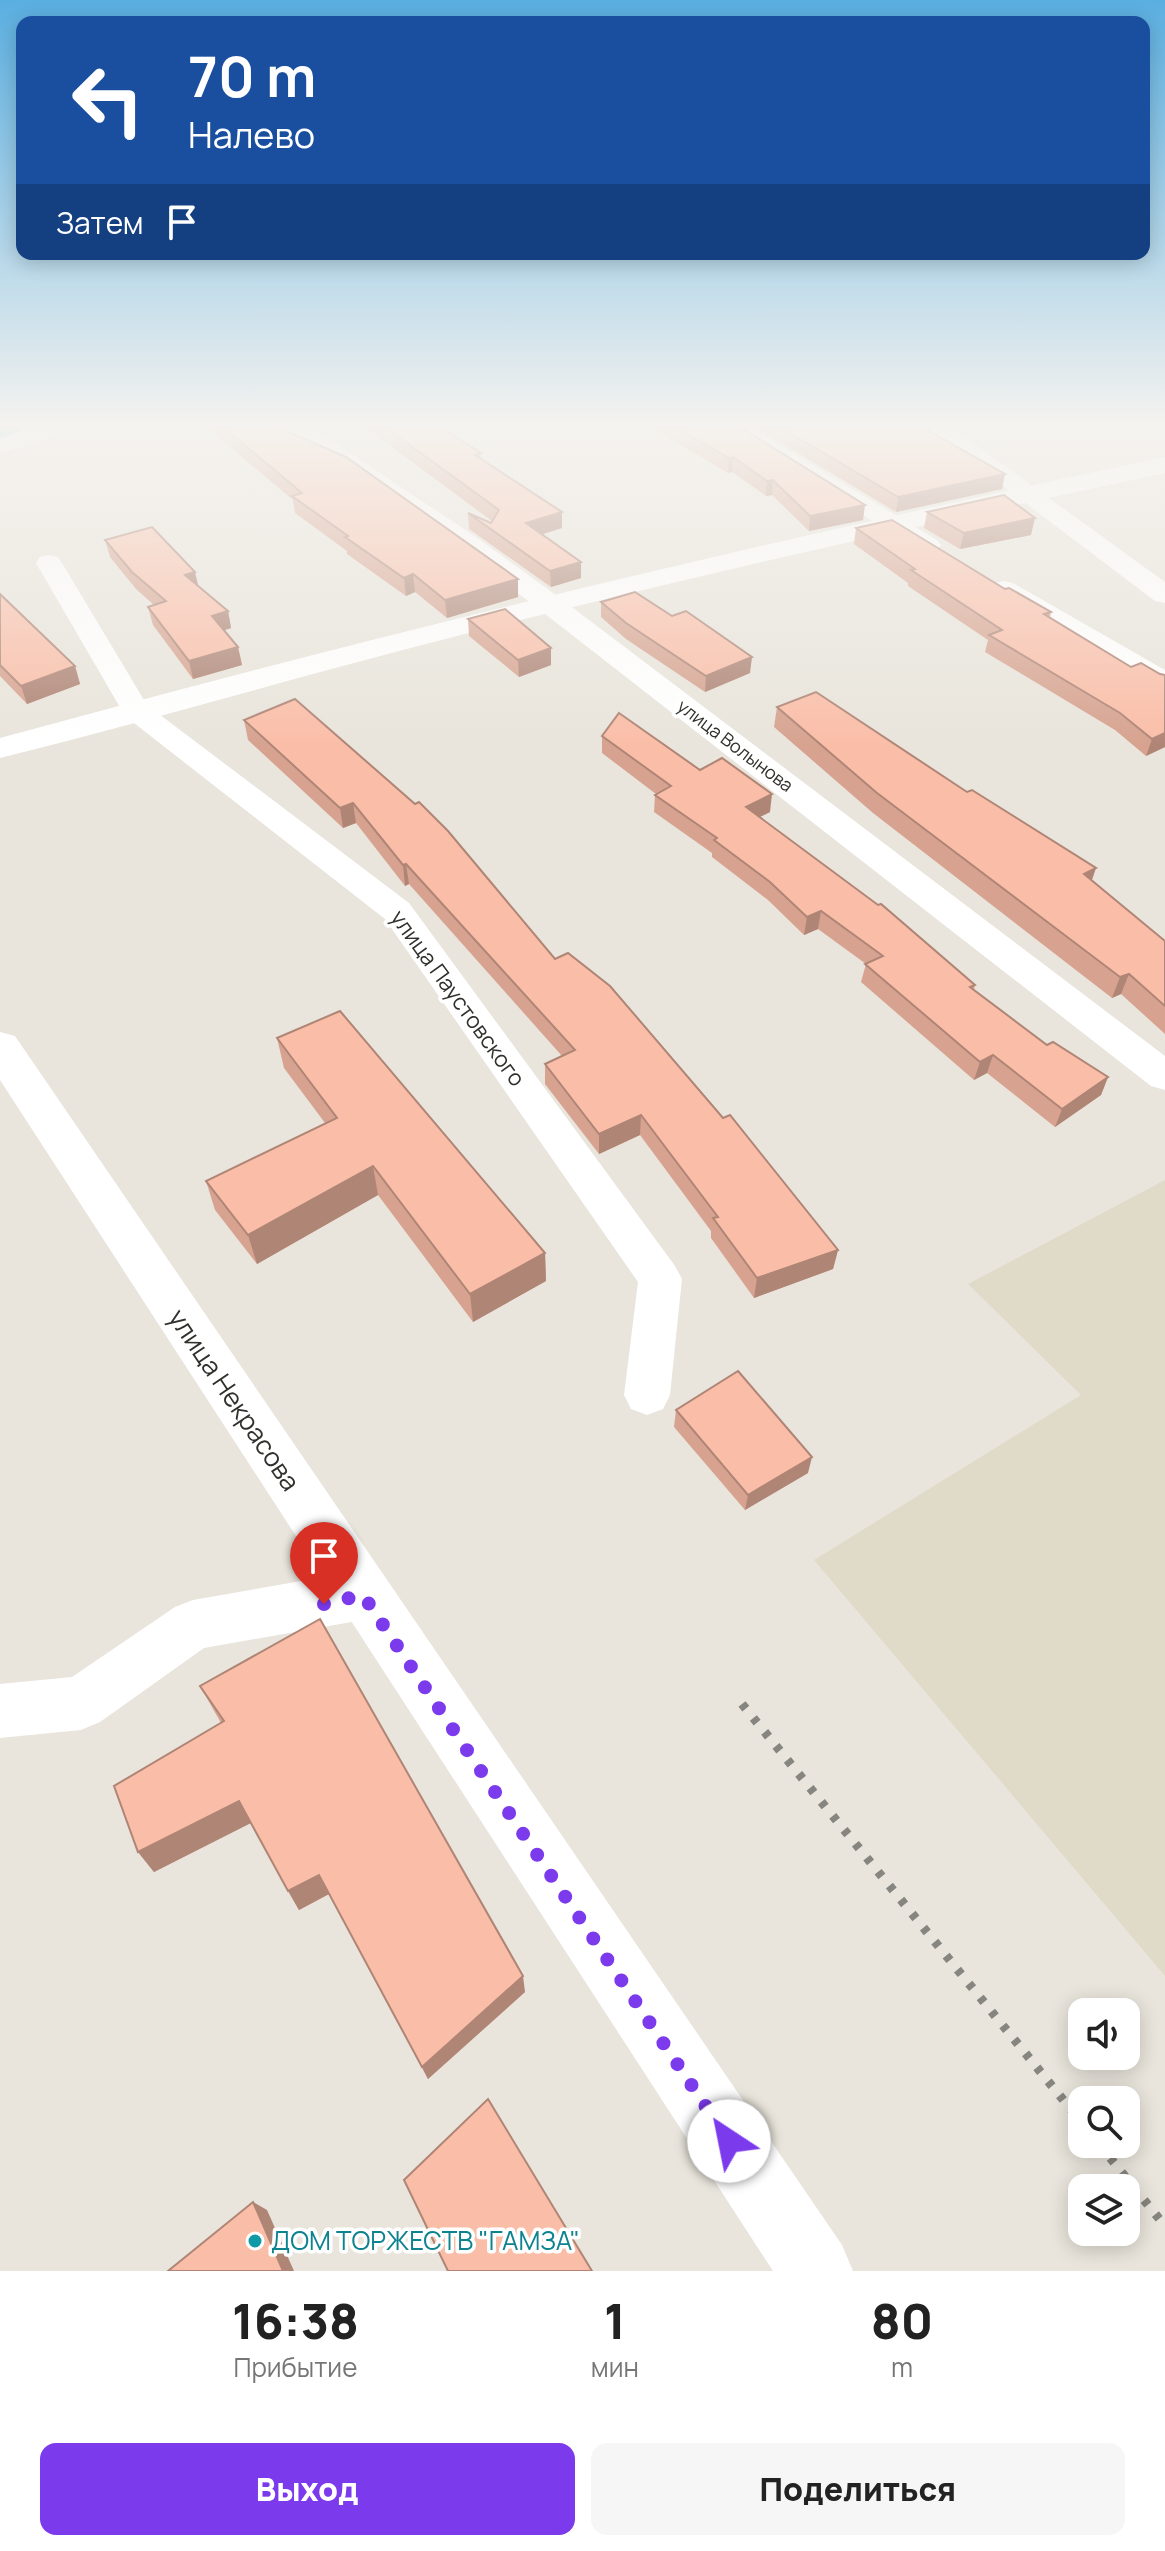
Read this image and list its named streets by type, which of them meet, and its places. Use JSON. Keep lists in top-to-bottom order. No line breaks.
{"streets":{"street":["улица Волынова","улица Паустовского","улица Некрасова"]},"places":["ДОМ ТОРЖЕСТВ \"ГАМЗА\""],"page":{"turn":["70 m","Налево"],"then":"Затем","eta":["16:38","Прибытие","1","мин","80","m"],"buttons":["Выход","Поделиться"]}}
